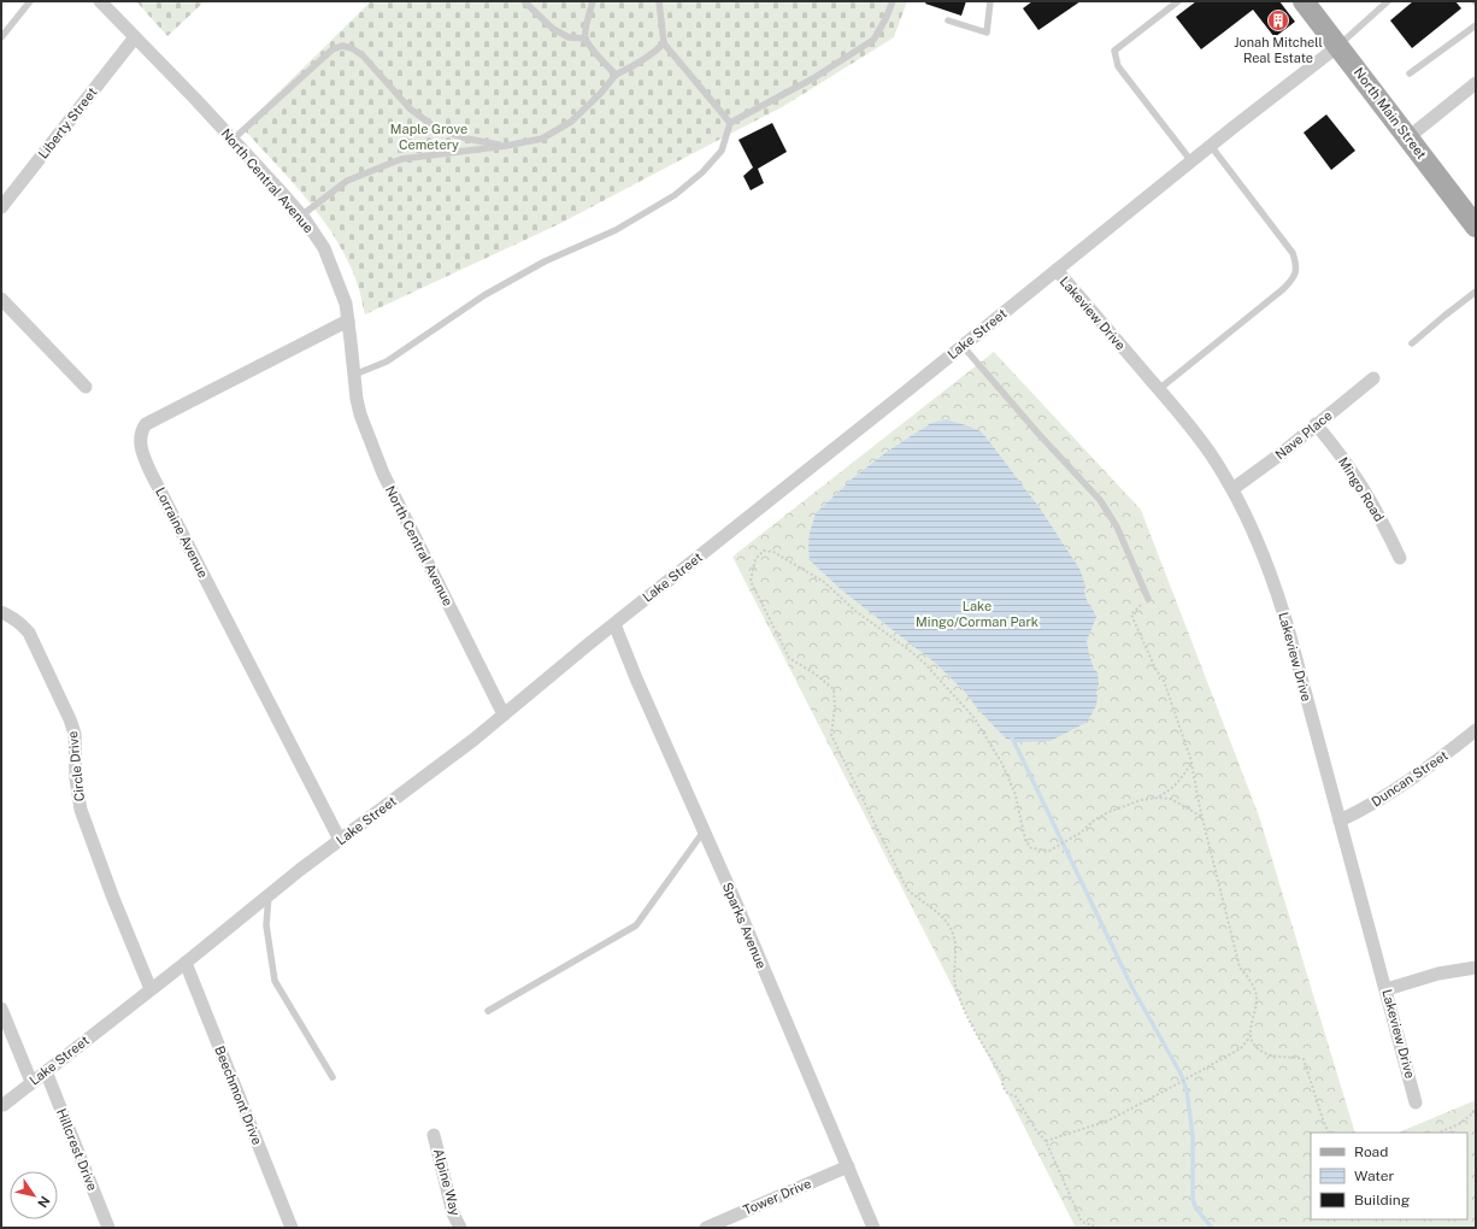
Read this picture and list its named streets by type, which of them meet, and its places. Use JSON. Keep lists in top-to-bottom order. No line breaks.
{"streets":{"main road":["North Main Street"],"street":["Liberty Street","North Central Avenue","Lakeview Drive","Lake Street","Nave Place","Mingo Road","Lorraine Avenue","Circle Drive","Duncan Street","Sparks Avenue","Beechmont Drive","Hillcrest Drive","Alpine Way","Tower Drive"]},"crossings":[["North Main Street","Lake Street"],["Liberty Street","North Central Avenue"],["North Central Avenue","Lake Street"],["North Central Avenue","Lorraine Avenue"],["Lakeview Drive","Lake Street"],["Lakeview Drive","Nave Place"],["Lakeview Drive","Duncan Street"],["Lake Street","Lorraine Avenue"],["Lake Street","Circle Drive"],["Lake Street","Sparks Avenue"],["Lake Street","Beechmont Drive"],["Lake Street","Hillcrest Drive"],["Nave Place","Mingo Road"],["Sparks Avenue","Tower Drive"]],"parks":["Maple Grove Cemetery","Lake Mingo/Corman Park"],"places":{"building":["Jonah Mitchell Real Estate"]},"legend":["Road","Water","Building"],"north":"bottom right"}
